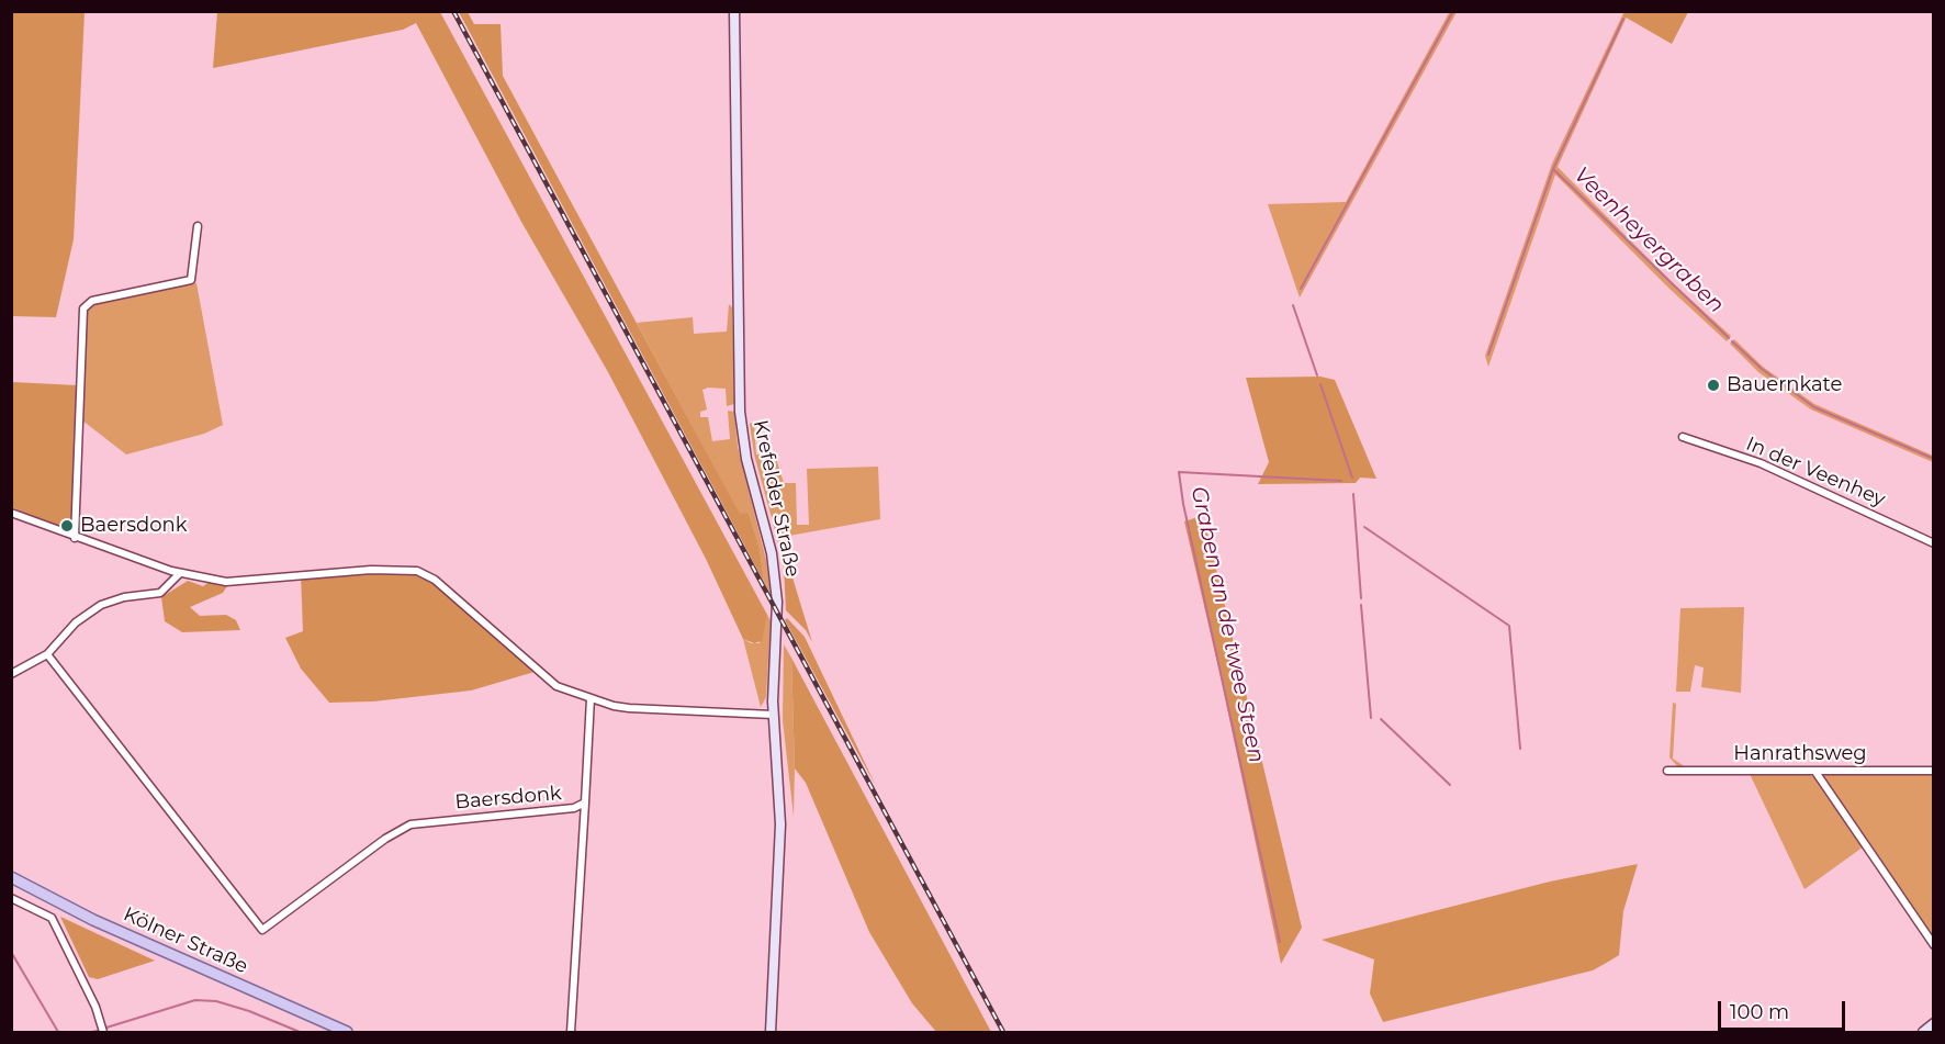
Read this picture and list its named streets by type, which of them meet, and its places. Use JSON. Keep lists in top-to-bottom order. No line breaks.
{"streets":{"main road":["Krefelder Straße","Kölner Straße"],"street":["In der Veenhey","Hanrathsweg","Baersdonk"]},"water":["Veenheyergraben","Graben an de twee Steen"],"places":["Bauernkate","Baersdonk"],"scale_bar":"100 m"}
